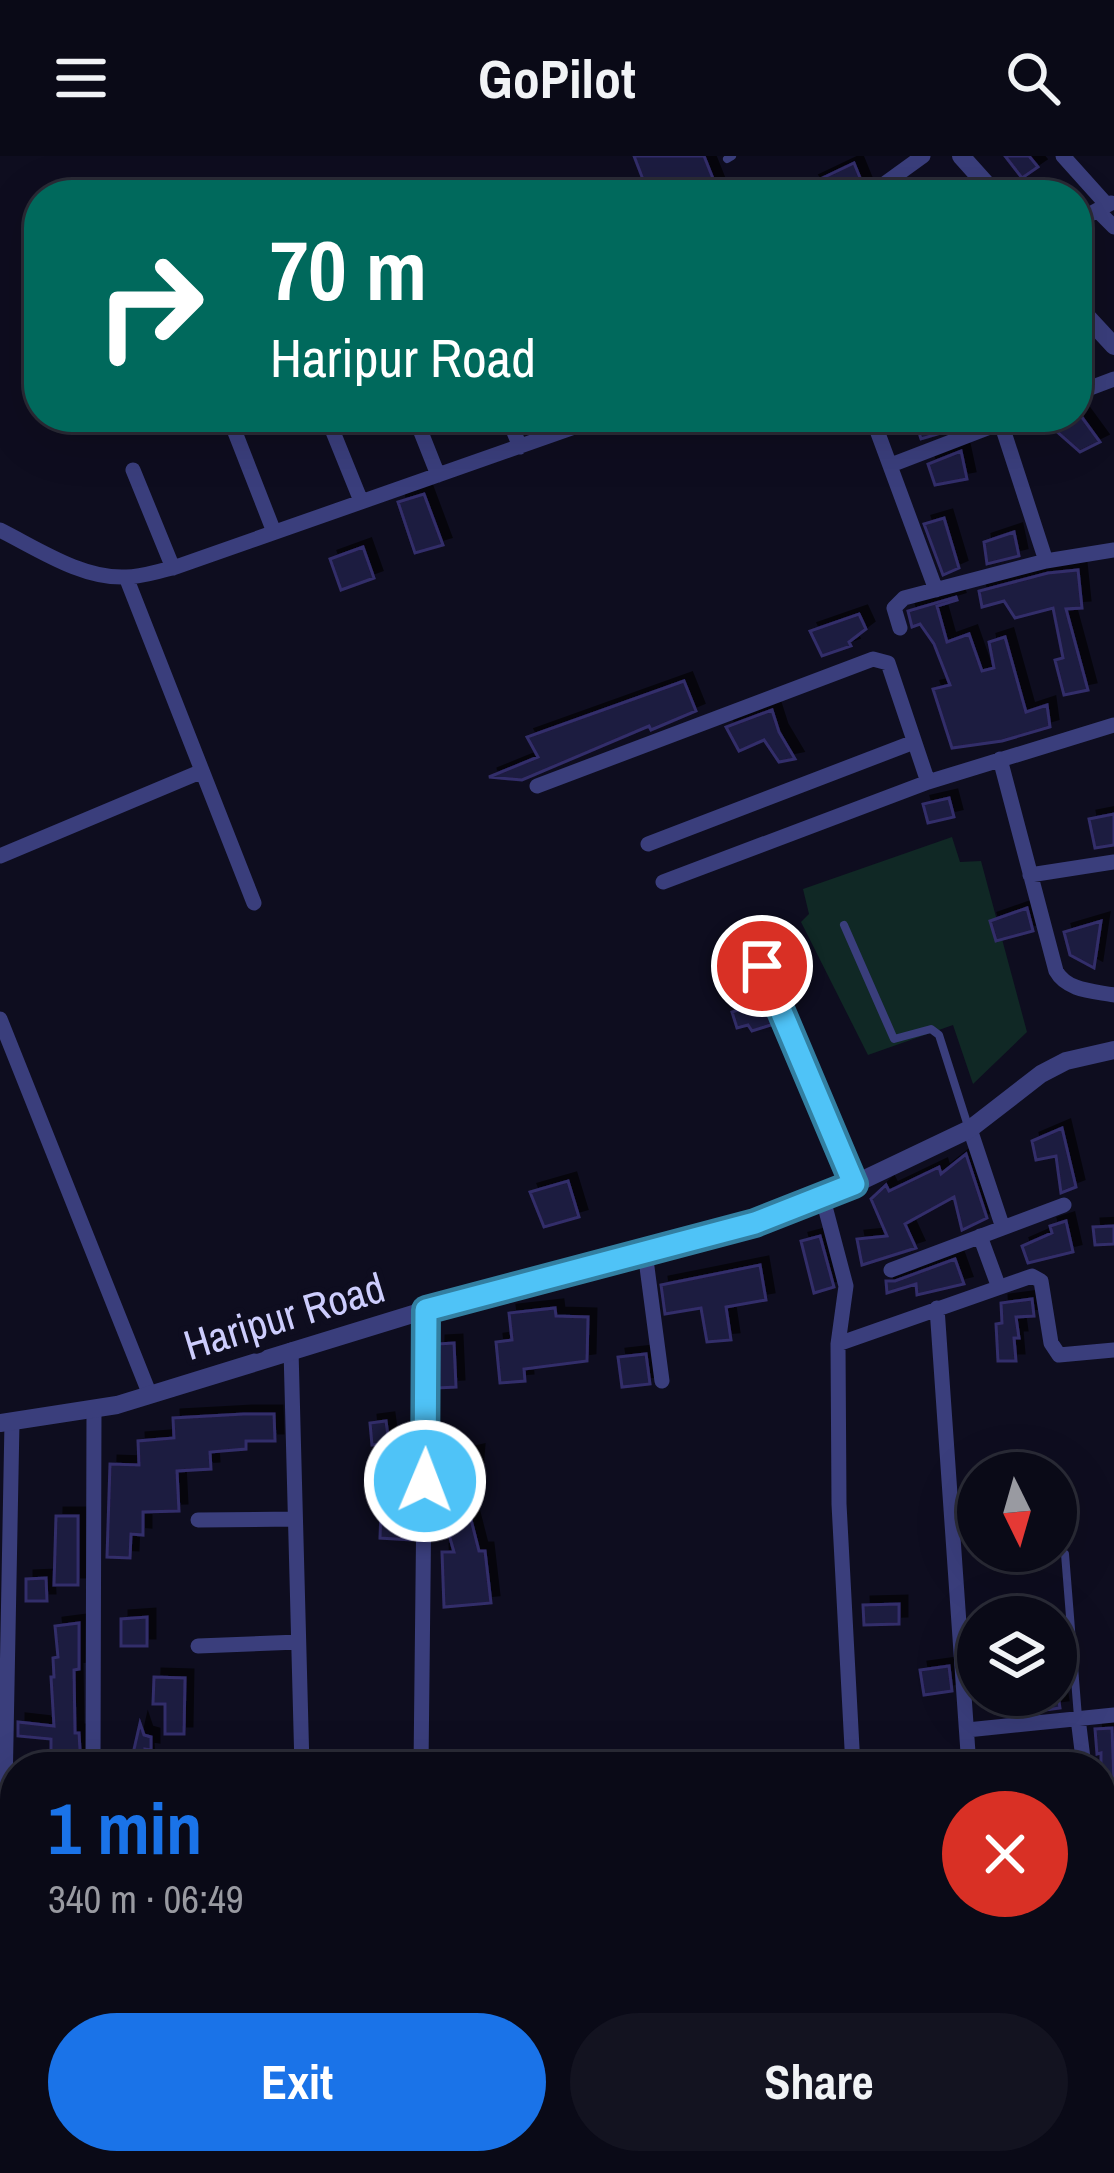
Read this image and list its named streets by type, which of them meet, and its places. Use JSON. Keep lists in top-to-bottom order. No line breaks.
{"streets":{"street":["Haripur Road"]},"north":"bottom","page":{"header":"GoPilot","turn":["70 m","Haripur Road"],"heading":["1 min","340 m · 06:49"],"buttons":["Exit","Share"]}}
